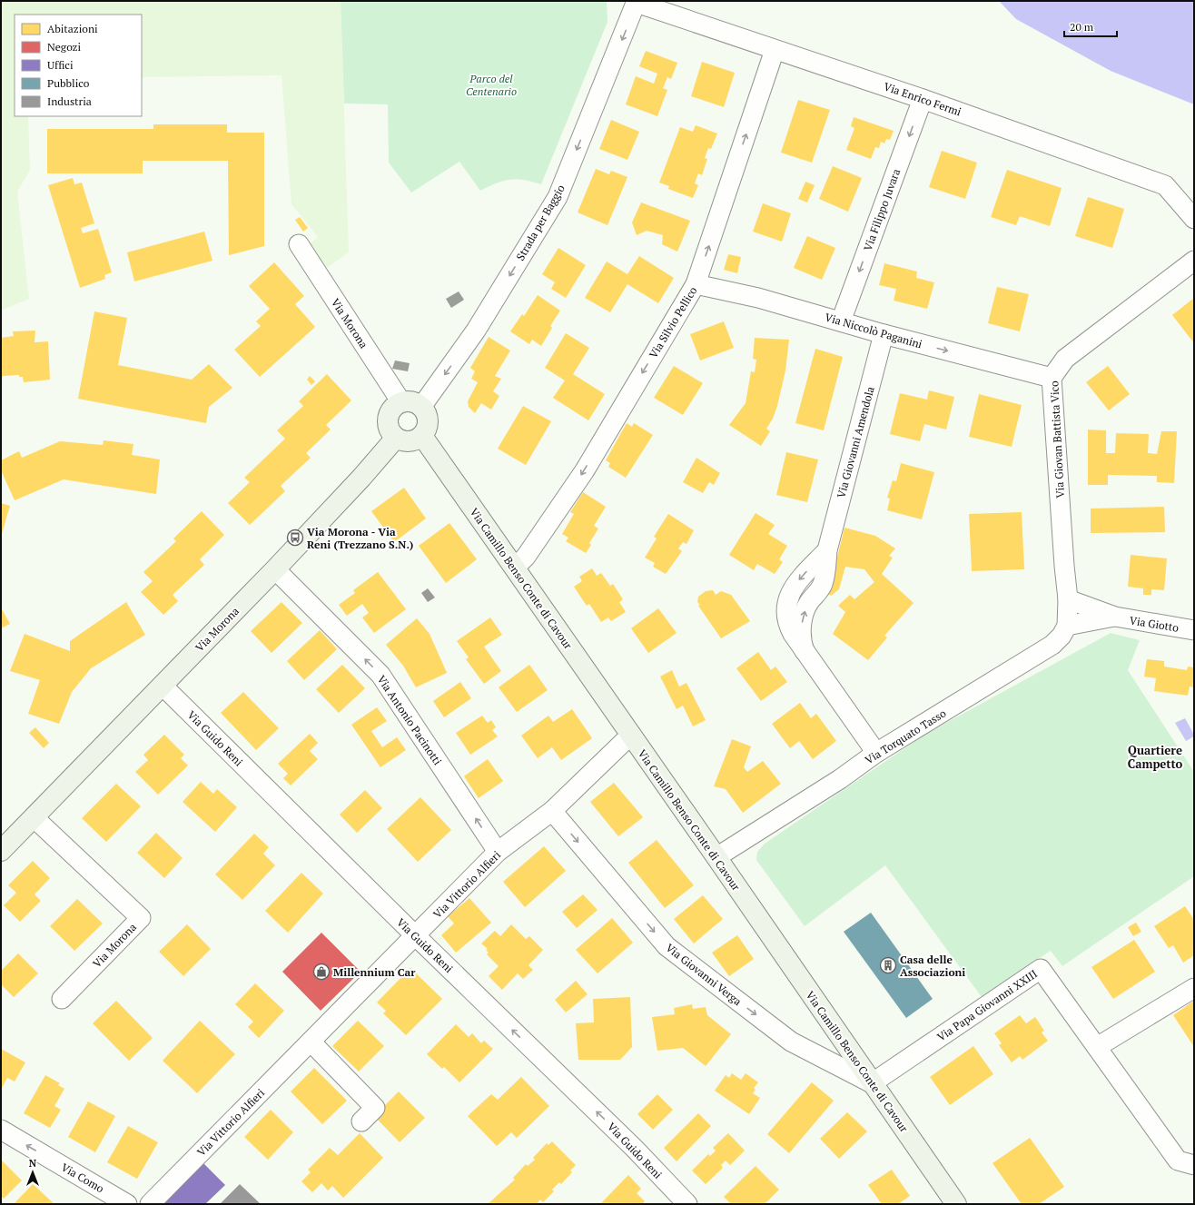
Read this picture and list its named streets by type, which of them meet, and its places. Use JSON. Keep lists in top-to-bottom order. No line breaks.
{"streets":{"main road":["Via Morona","Via Camillo Benso Conte di Cavour"],"street":["Via Enrico Fermi","Via Filippo Juvara","Strada per Baggio","Via Silvio Pellico","Via Niccolò Paganini","Via Giovan Battista Vico","Via Giovanni Amendola","Via Giotto","Via Antonio Pacinotti","Via Torquato Tasso","Via Guido Reni","Via Vittorio Alfieri","Via Giovanni Verga","Via Papa Giovanni XXIII","Via Como"]},"crossings":[["Via Enrico Fermi","Via Filippo Juvara"],["Via Enrico Fermi","Strada per Baggio"],["Via Enrico Fermi","Via Silvio Pellico"],["Via Filippo Juvara","Via Niccolò Paganini"],["Strada per Baggio","Via Morona"],["Strada per Baggio","Via Camillo Benso Conte di Cavour"],["Via Silvio Pellico","Via Niccolò Paganini"],["Via Silvio Pellico","Via Camillo Benso Conte di Cavour"],["Via Morona","Via Camillo Benso Conte di Cavour"],["Via Morona","Via Antonio Pacinotti"],["Via Morona","Via Guido Reni"],["Via Niccolò Paganini","Via Giovan Battista Vico"],["Via Niccolò Paganini","Via Giovanni Amendola"],["Via Giovan Battista Vico","Via Giotto"],["Via Giovanni Amendola","Via Torquato Tasso"],["Via Camillo Benso Conte di Cavour","Via Torquato Tasso"],["Via Camillo Benso Conte di Cavour","Via Vittorio Alfieri"],["Via Camillo Benso Conte di Cavour","Via Giovanni Verga"],["Via Camillo Benso Conte di Cavour","Via Papa Giovanni XXIII"],["Via Giotto","Via Torquato Tasso"],["Via Antonio Pacinotti","Via Vittorio Alfieri"],["Via Guido Reni","Via Vittorio Alfieri"],["Via Vittorio Alfieri","Via Giovanni Verga"],["Via Giovanni Verga","Via Papa Giovanni XXIII"]],"one_way":["Via Filippo Juvara","Strada per Baggio","Via Niccolò Paganini","Via Antonio Pacinotti","Via Guido Reni","Via Giovanni Verga","Via Como"],"districts":["Quartiere Campetto"],"parks":["Parco del Centenario"],"places":{"bus stop":["Via Morona - Via Reni (Trezzano S.N.)"],"building":["Casa delle Associazioni"],"shop":["Millennium Car"]},"legend":["Abitazioni","Negozi","Uffici","Pubblico","Industria"],"scale_bar":"20 m","north":"top"}
